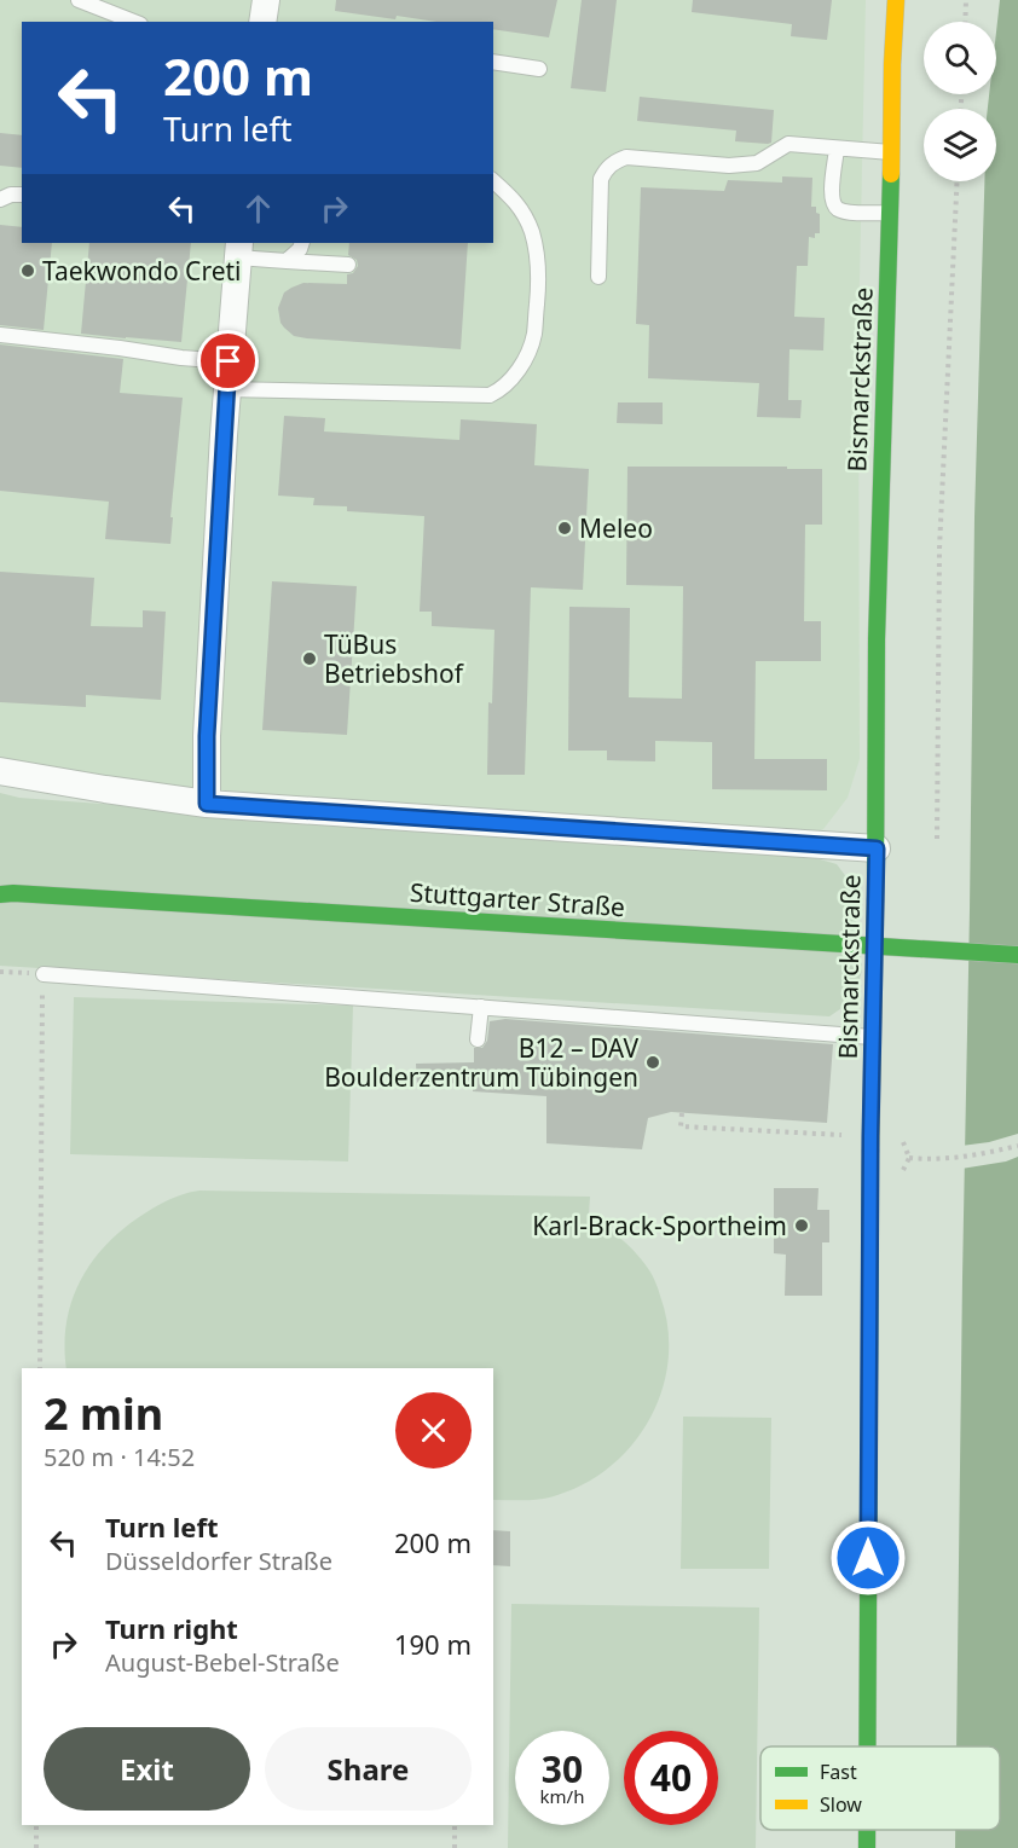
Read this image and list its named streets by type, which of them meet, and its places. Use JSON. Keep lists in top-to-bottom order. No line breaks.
{"streets":{"street":["Bismarckstraße","Stuttgarter Straße"]},"places":["Taekwondo Creti","Meleo","TüBus Betriebshof","B12 – DAV Boulderzentrum Tübingen","Karl-Brack-Sportheim"],"legend":["Fast","Slow"],"page":{"turn":["200 m","Turn left"],"heading":["2 min","520 m · 14:52"],"list":[{"name":"Turn left","note":"Düsseldorfer Straße","value":"200 m"},{"name":"Turn right","note":"August-Bebel-Straße","value":"190 m"}],"buttons":["Exit","Share"],"speed":"30 km/h","limit":"40"}}
